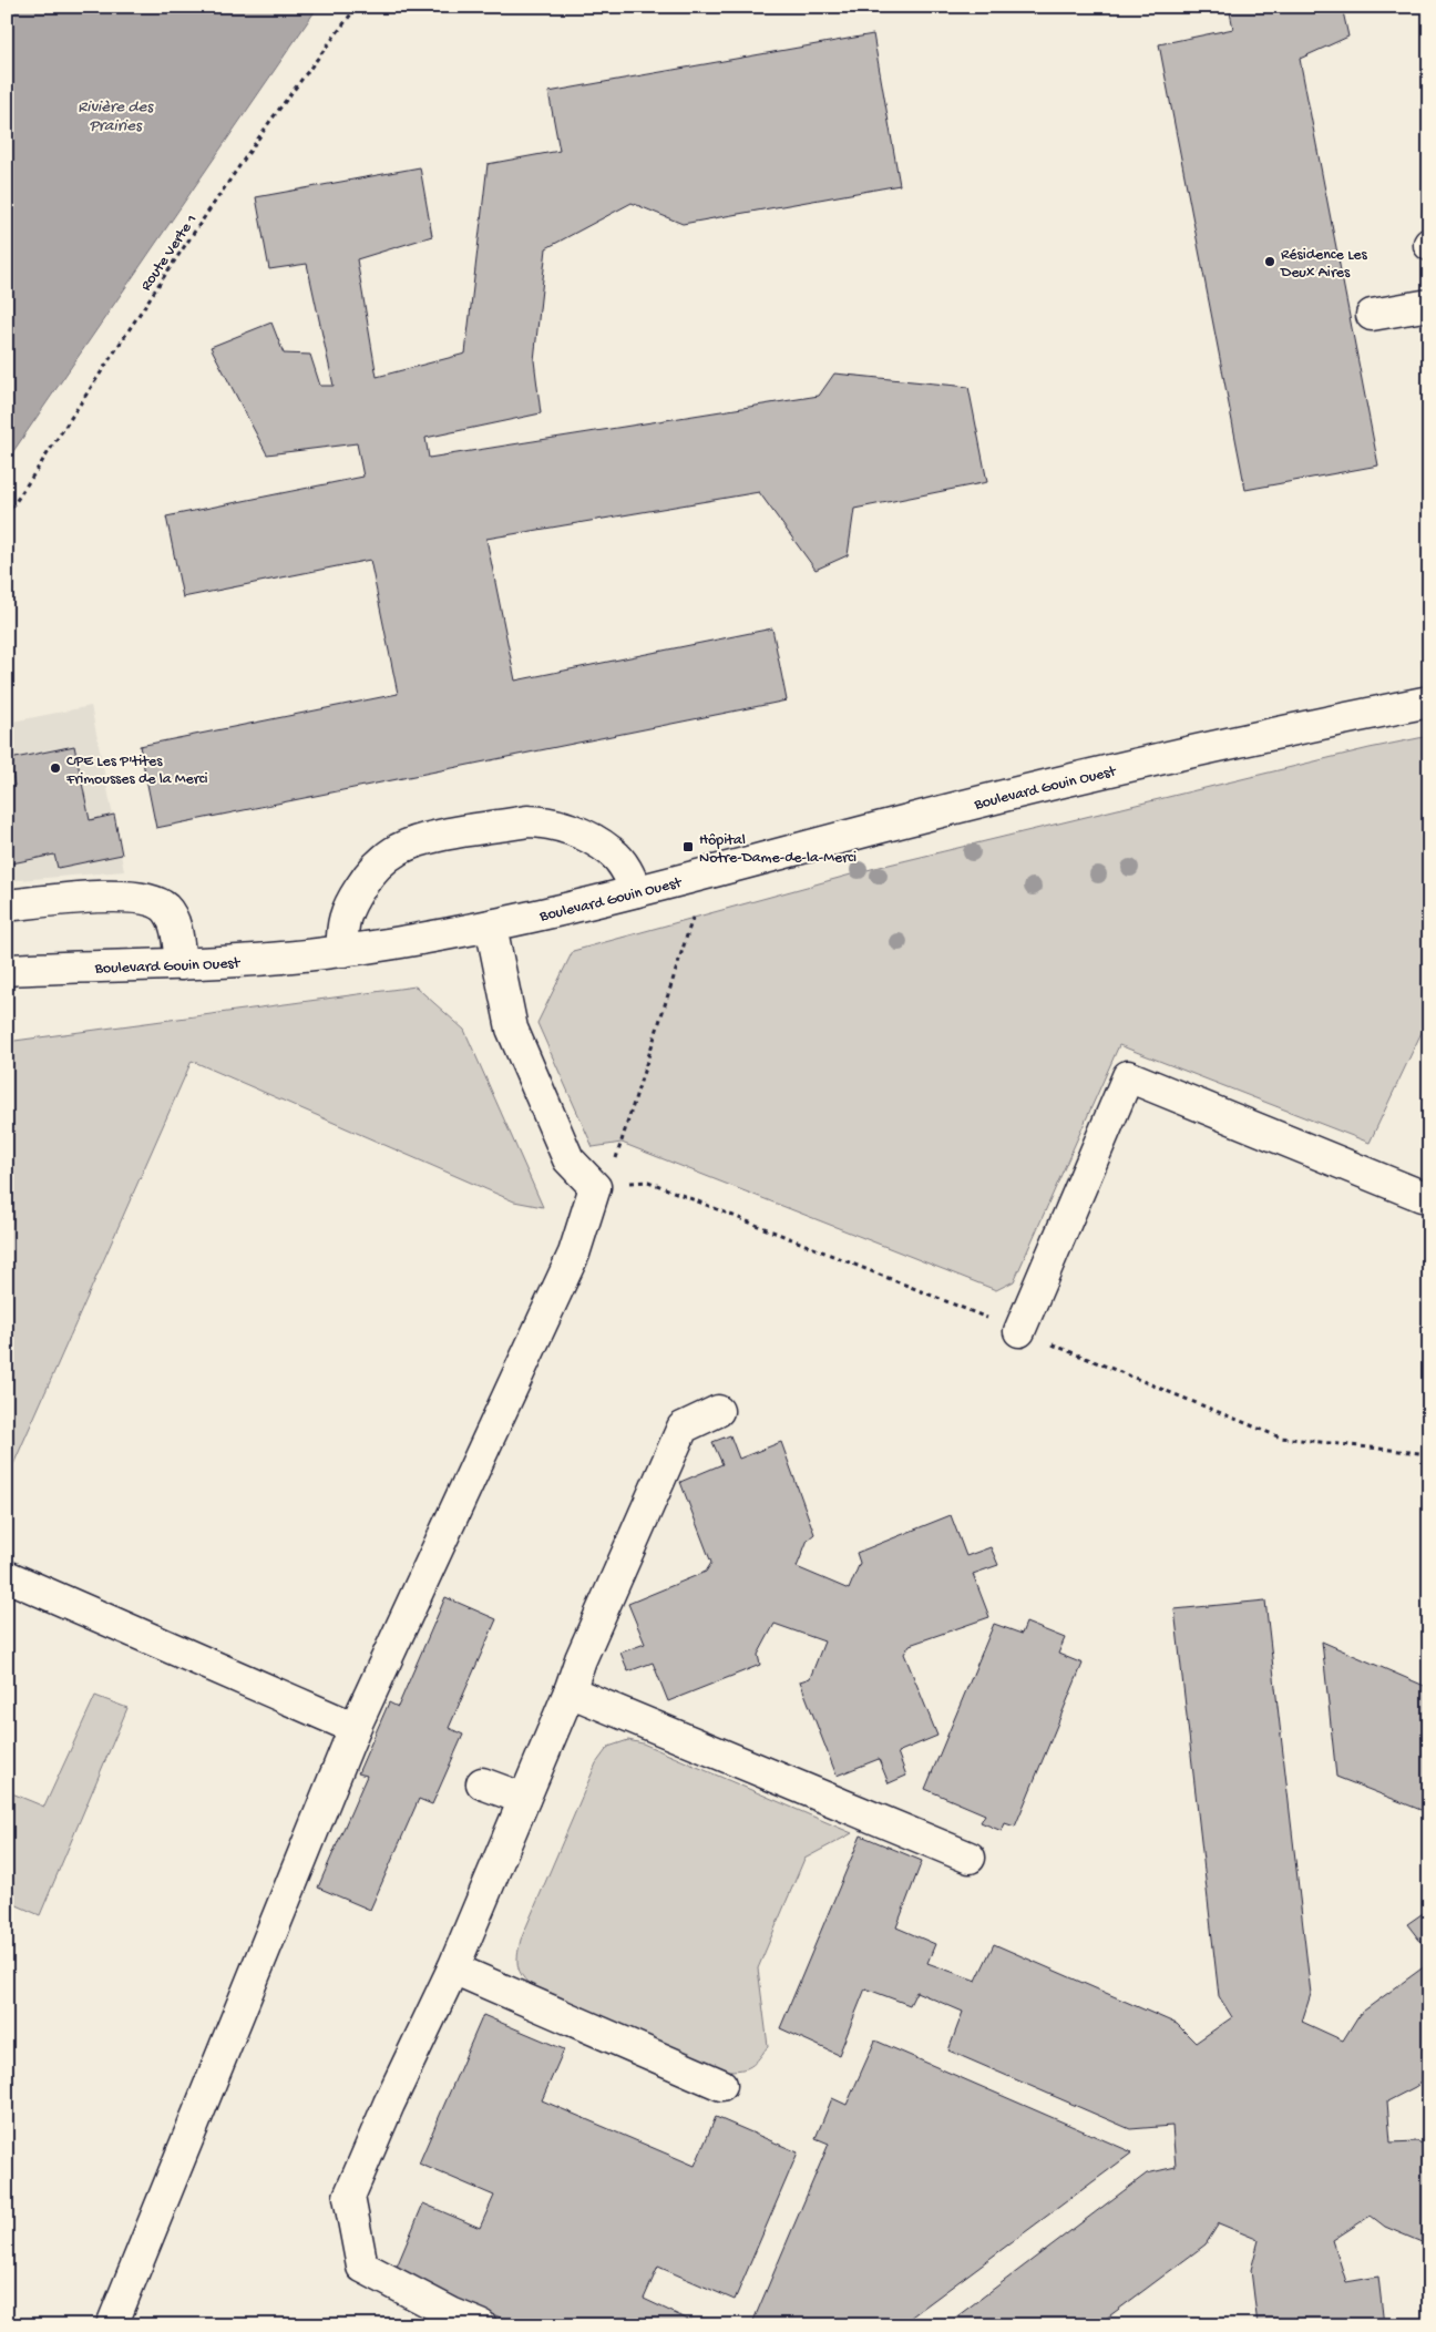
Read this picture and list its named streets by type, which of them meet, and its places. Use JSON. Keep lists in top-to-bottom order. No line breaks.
{"streets":{"street":["Boulevard Gouin Ouest"],"path":["Route Verte 1"]},"water":["Rivière des Prairies"],"places":{"other":["Résidence Les Deux Aires","CPE Les P'tites Frimousses de la Merci"],"transit":["Hôpital Notre-Dame-de-la-Merci"]}}
